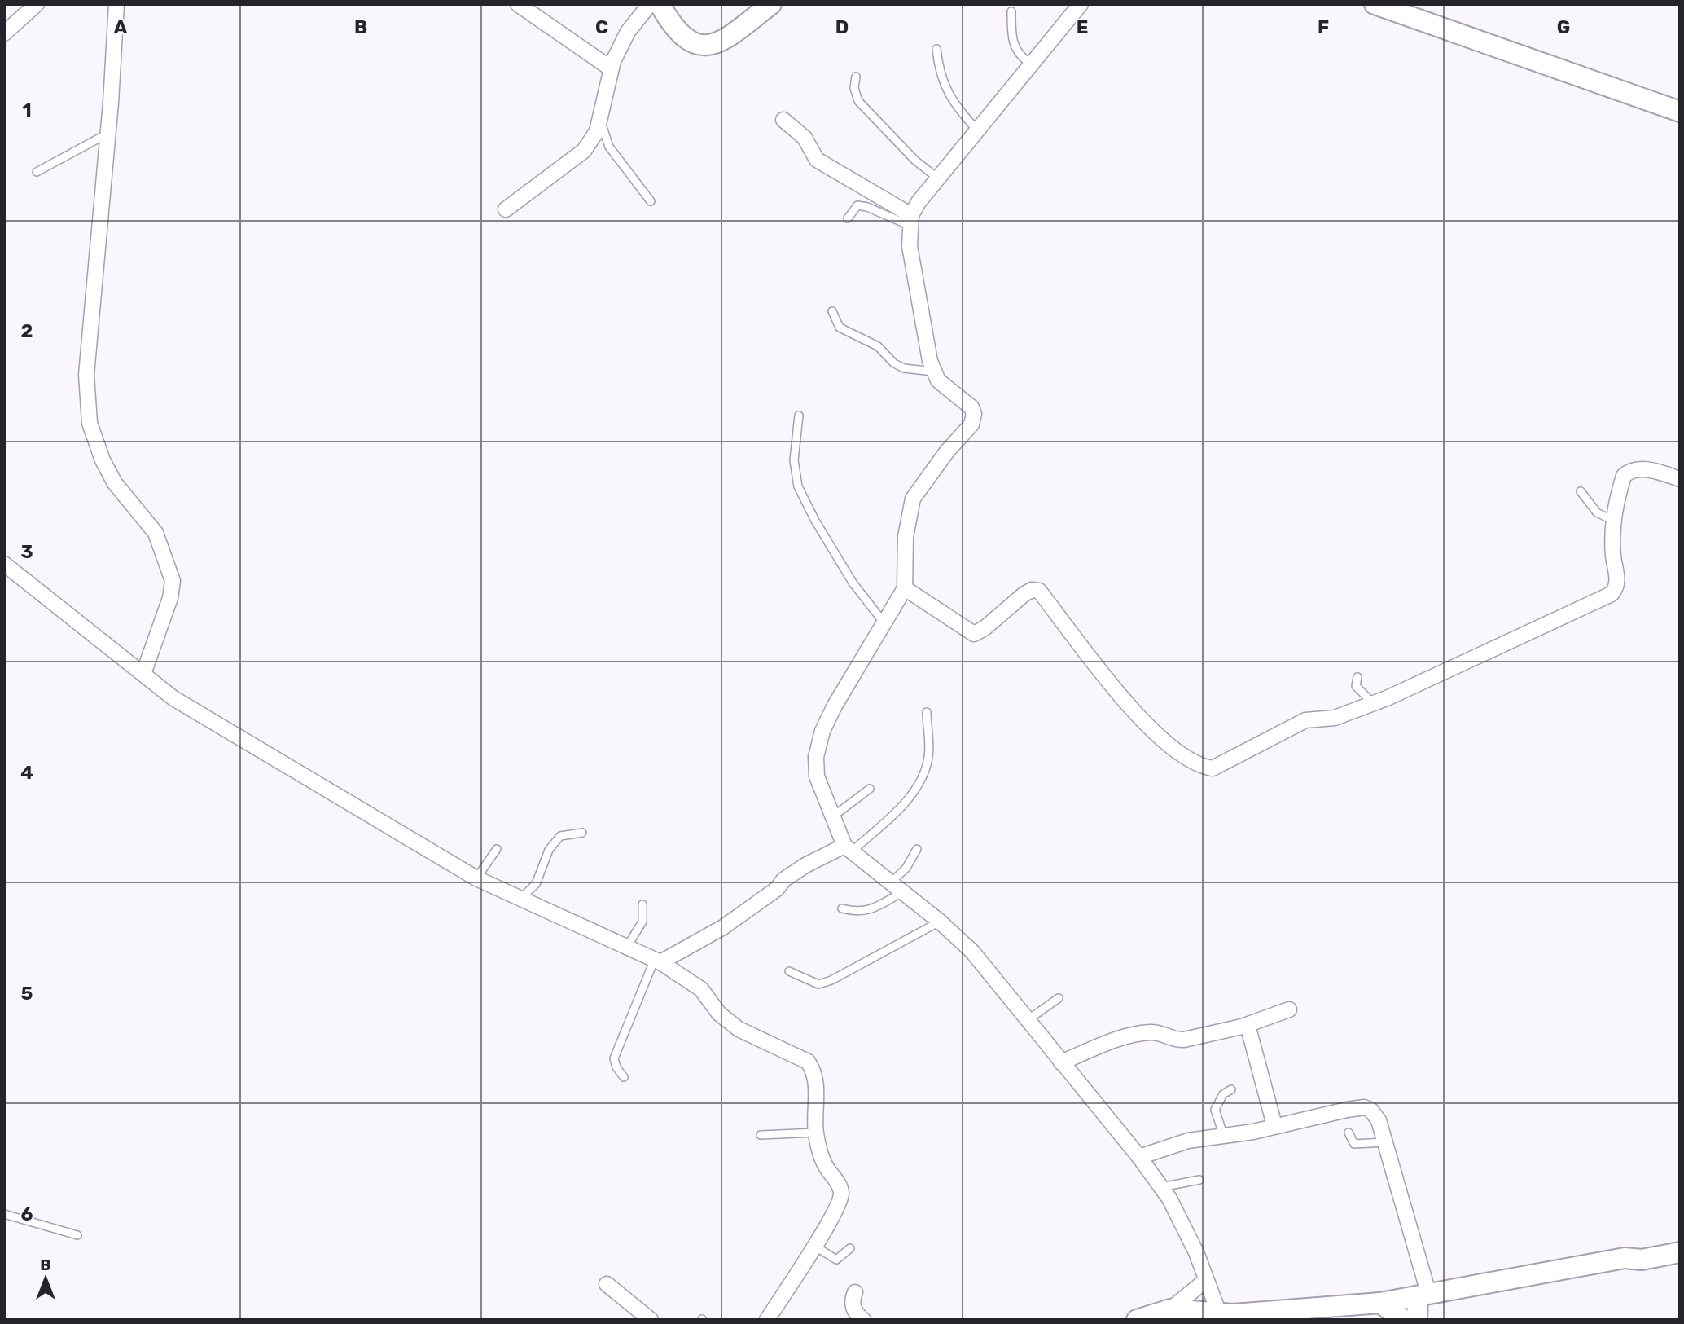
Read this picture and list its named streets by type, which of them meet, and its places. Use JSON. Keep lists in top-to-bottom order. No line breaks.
{"north":"top","grid":{"columns":["A","B","C","D","E","F","G"],"rows":["1","2","3","4","5","6"]}}
